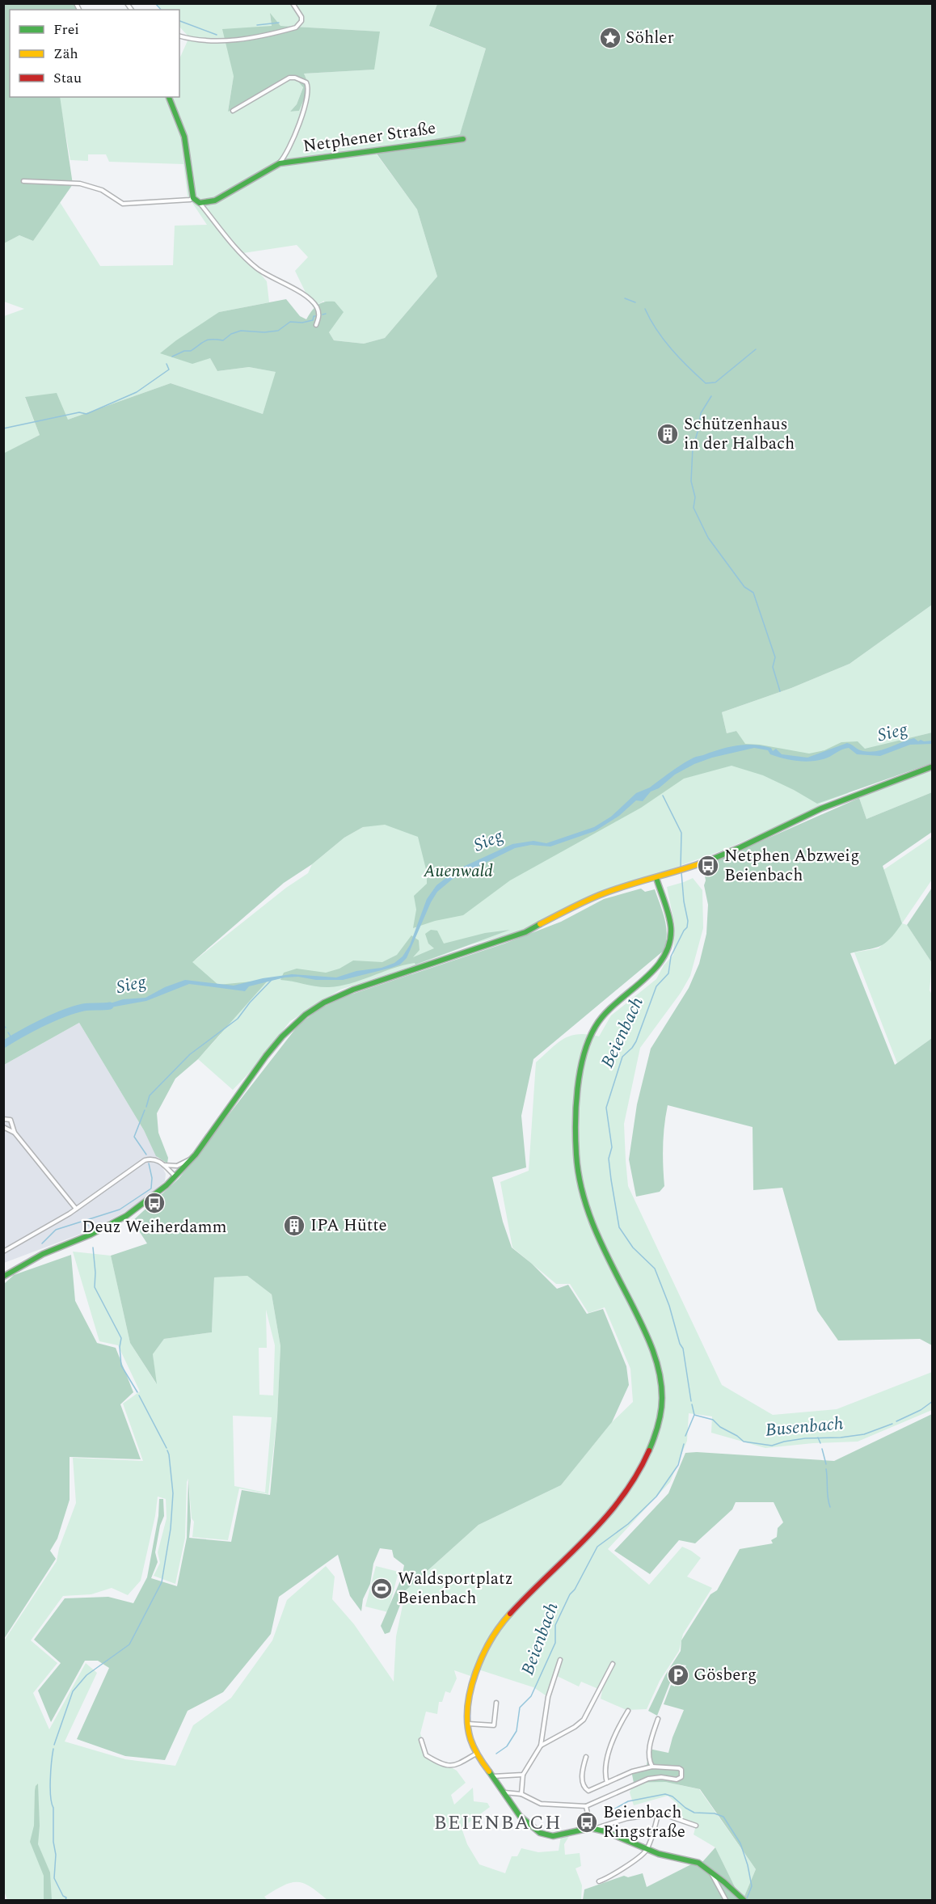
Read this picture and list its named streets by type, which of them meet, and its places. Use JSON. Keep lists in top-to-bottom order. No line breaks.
{"streets":{"street":["Netphener Straße"]},"districts":["BEIENBACH"],"water":["Sieg","Beienbach","Busenbach"],"parks":["Auenwald"],"places":{"place":["Söhler"],"building":["Schützenhaus in der Halbach","IPA Hütte"],"bus stop":["Netphen Abzweig Beienbach","Deuz Weiherdamm","Beienbach Ringstraße"],"sports":["Waldsportplatz Beienbach"],"parking":["Gösberg"]},"legend":["Frei","Zäh","Stau"]}
